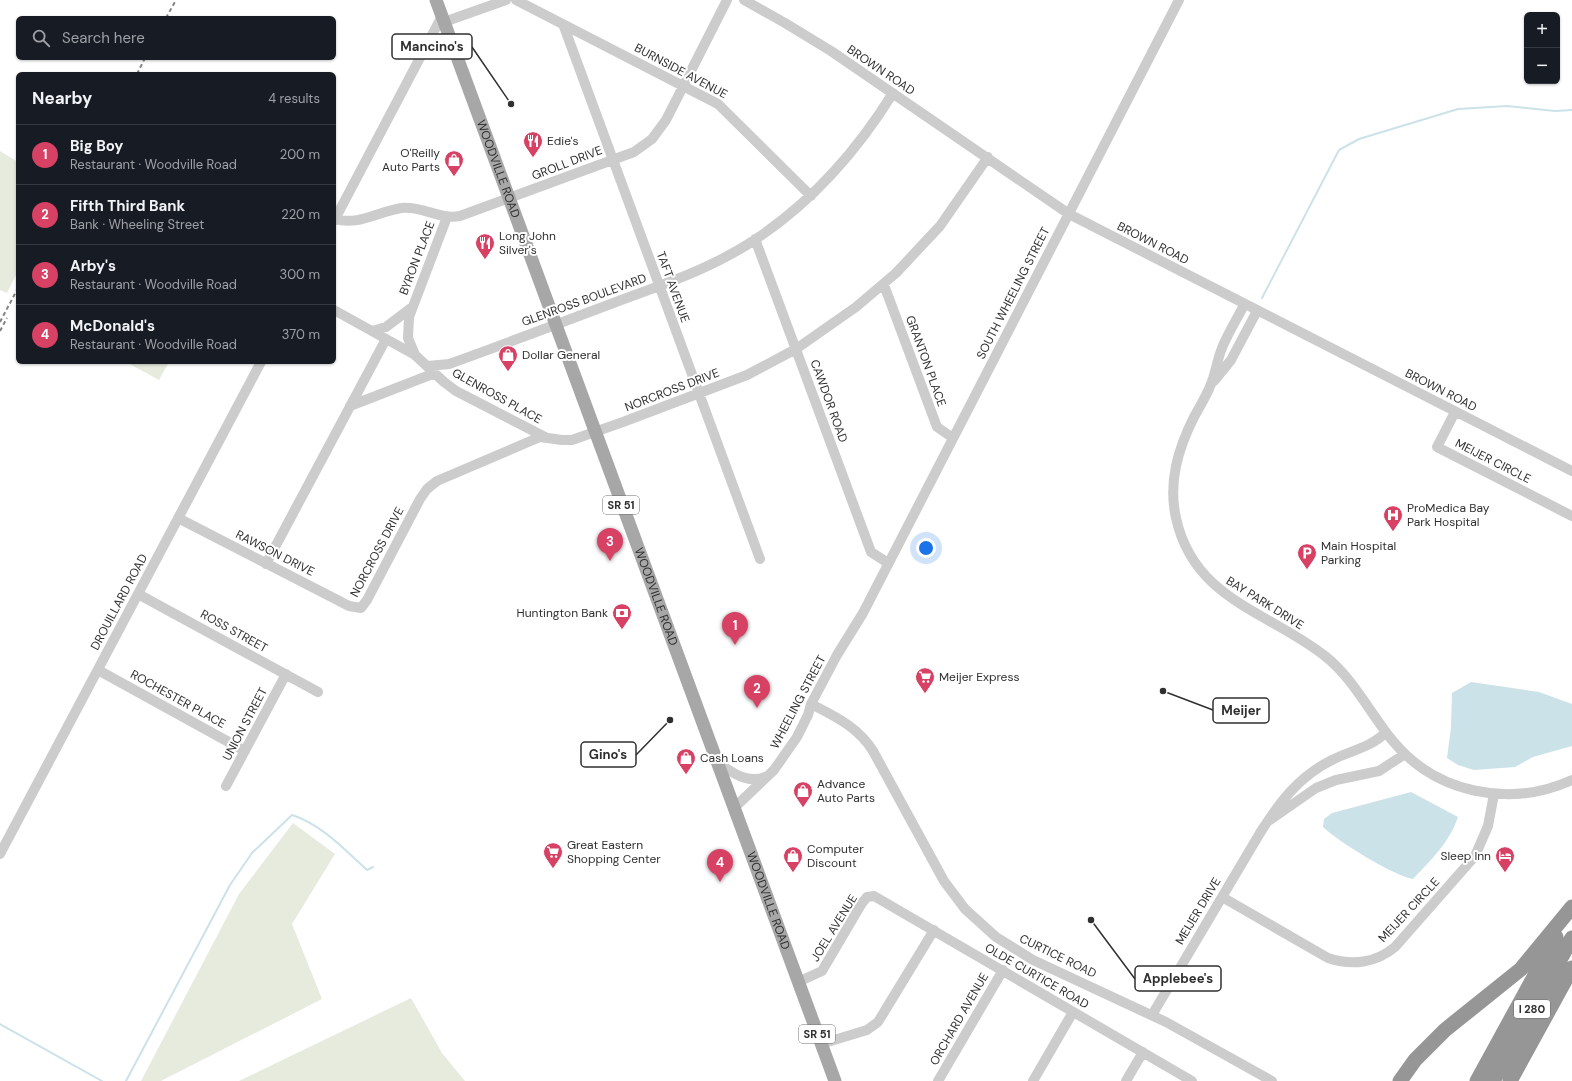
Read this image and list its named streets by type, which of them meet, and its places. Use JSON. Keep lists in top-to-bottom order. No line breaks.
{"streets":{"highway":["I 280"],"main road":["WOODVILLE ROAD","SR 51"],"street":["BROWN ROAD","BURNSIDE AVENUE","GROLL DRIVE","BYRON PLACE","TAFT AVENUE","SOUTH WHEELING STREET","GLENROSS BOULEVARD","GRANTON PLACE","NORCROSS DRIVE","GLENROSS PLACE","CAWDOR ROAD","MEIJER CIRCLE","RAWSON DRIVE","DROUILLARD ROAD","BAY PARK DRIVE","ROSS STREET","ROCHESTER PLACE","WHEELING STREET","UNION STREET","MEIJER DRIVE","JOEL AVENUE","CURTICE ROAD","OLDE CURTICE ROAD","ORCHARD AVENUE"]},"crossings":[["BROWN ROAD","SOUTH WHEELING STREET"],["BROWN ROAD","GLENROSS BOULEVARD"],["BROWN ROAD","NORCROSS DRIVE"],["BROWN ROAD","MEIJER CIRCLE"],["BROWN ROAD","BAY PARK DRIVE"],["BURNSIDE AVENUE","GROLL DRIVE"],["BURNSIDE AVENUE","TAFT AVENUE"],["BURNSIDE AVENUE","GLENROSS BOULEVARD"],["GROLL DRIVE","WOODVILLE ROAD"],["GROLL DRIVE","BYRON PLACE"],["GROLL DRIVE","TAFT AVENUE"],["WOODVILLE ROAD","GLENROSS BOULEVARD"],["WOODVILLE ROAD","NORCROSS DRIVE"],["WOODVILLE ROAD","WHEELING STREET"],["WOODVILLE ROAD","JOEL AVENUE"],["TAFT AVENUE","GLENROSS BOULEVARD"],["TAFT AVENUE","NORCROSS DRIVE"],["SOUTH WHEELING STREET","GRANTON PLACE"],["SOUTH WHEELING STREET","CAWDOR ROAD"],["SOUTH WHEELING STREET","WHEELING STREET"],["GLENROSS BOULEVARD","GLENROSS PLACE"],["GLENROSS BOULEVARD","CAWDOR ROAD"],["GRANTON PLACE","NORCROSS DRIVE"],["NORCROSS DRIVE","GLENROSS PLACE"],["NORCROSS DRIVE","CAWDOR ROAD"],["NORCROSS DRIVE","RAWSON DRIVE"],["MEIJER CIRCLE","BAY PARK DRIVE"],["MEIJER CIRCLE","MEIJER DRIVE"],["RAWSON DRIVE","DROUILLARD ROAD"],["DROUILLARD ROAD","ROSS STREET"],["DROUILLARD ROAD","ROCHESTER PLACE"],["BAY PARK DRIVE","MEIJER DRIVE"],["ROSS STREET","UNION STREET"],["ROCHESTER PLACE","UNION STREET"],["WHEELING STREET","CURTICE ROAD"],["MEIJER DRIVE","CURTICE ROAD"],["JOEL AVENUE","OLDE CURTICE ROAD"],["OLDE CURTICE ROAD","ORCHARD AVENUE"]],"places":{"other":["Mancino's","Meijer","Gino's","Applebee's"],"restaurant":["Edie's","Long John Silver's"],"shop":["O'Reilly Auto Parts","Dollar General","Cash Loans","Advance Auto Parts","Computer Discount"],"hospital":["ProMedica Bay Park Hospital"],"parking":["Main Hospital Parking"],"bank":["Huntington Bank"],"supermarket":["Meijer Express","Great Eastern Shopping Center"],"hotel":["Sleep Inn"]},"page":{"map_buttons":["+","−"],"search":"Search here","heading":["Nearby","4 results"],"list":[{"mark":"1","name":"Big Boy","note":"Restaurant · Woodville Road","value":"200 m"},{"mark":"2","name":"Fifth Third Bank","note":"Bank · Wheeling Street","value":"220 m"},{"mark":"3","name":"Arby's","note":"Restaurant · Woodville Road","value":"300 m"},{"mark":"4","name":"McDonald's","note":"Restaurant · Woodville Road","value":"370 m"}],"pins":["3","1","2","4"]}}
